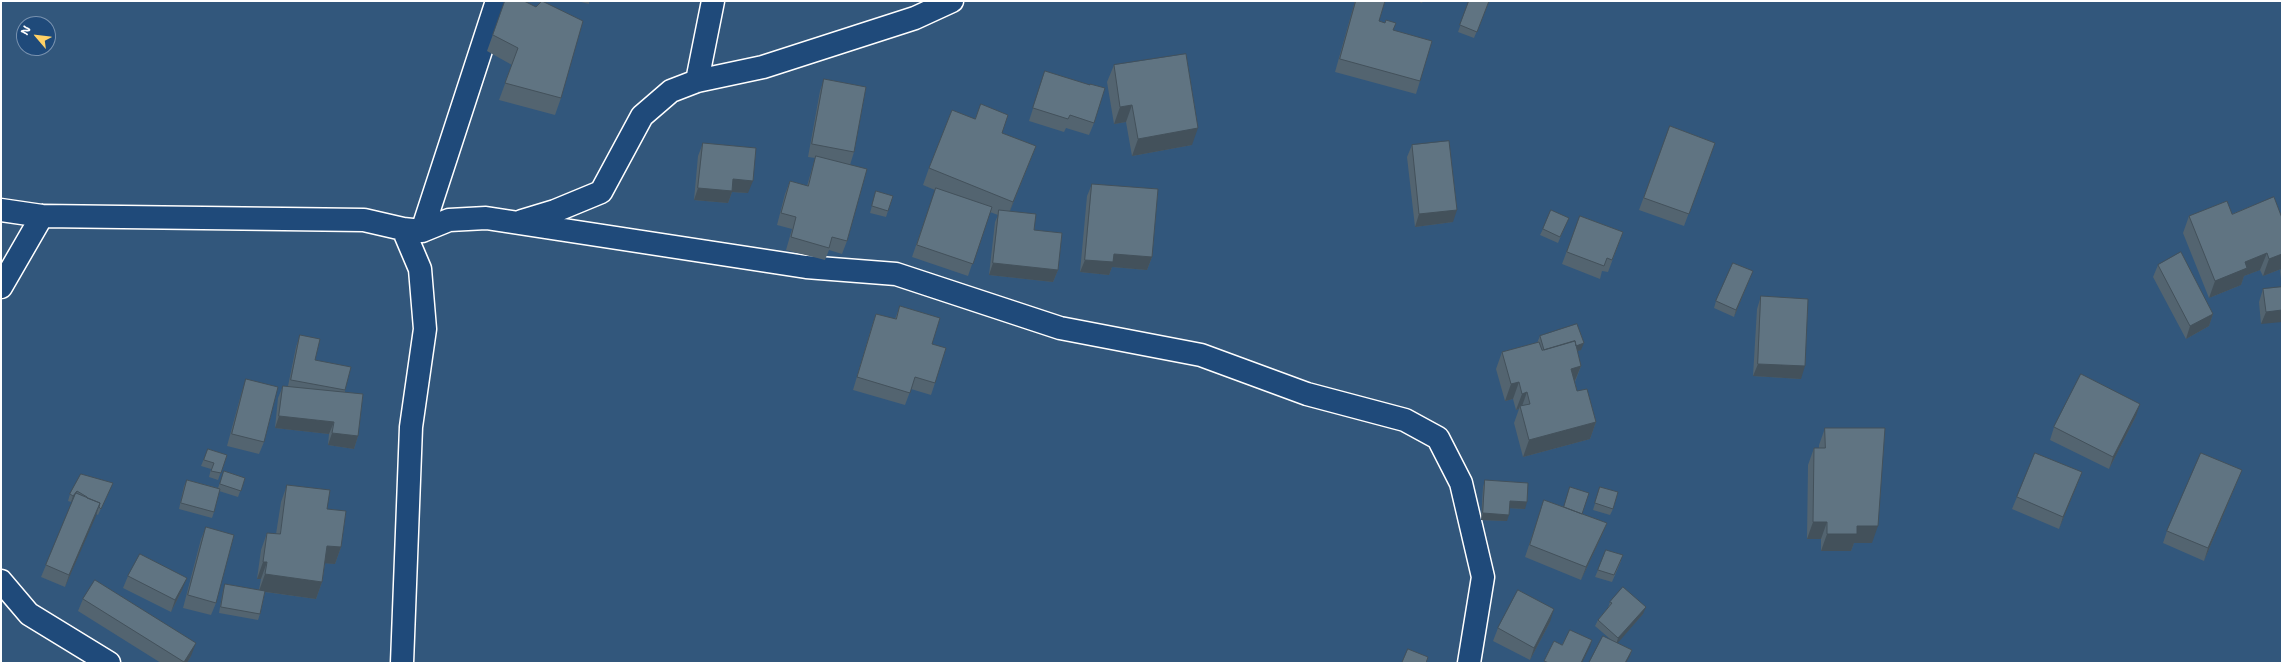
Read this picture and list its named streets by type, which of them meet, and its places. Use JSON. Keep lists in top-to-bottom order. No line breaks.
{"north":"top left"}
